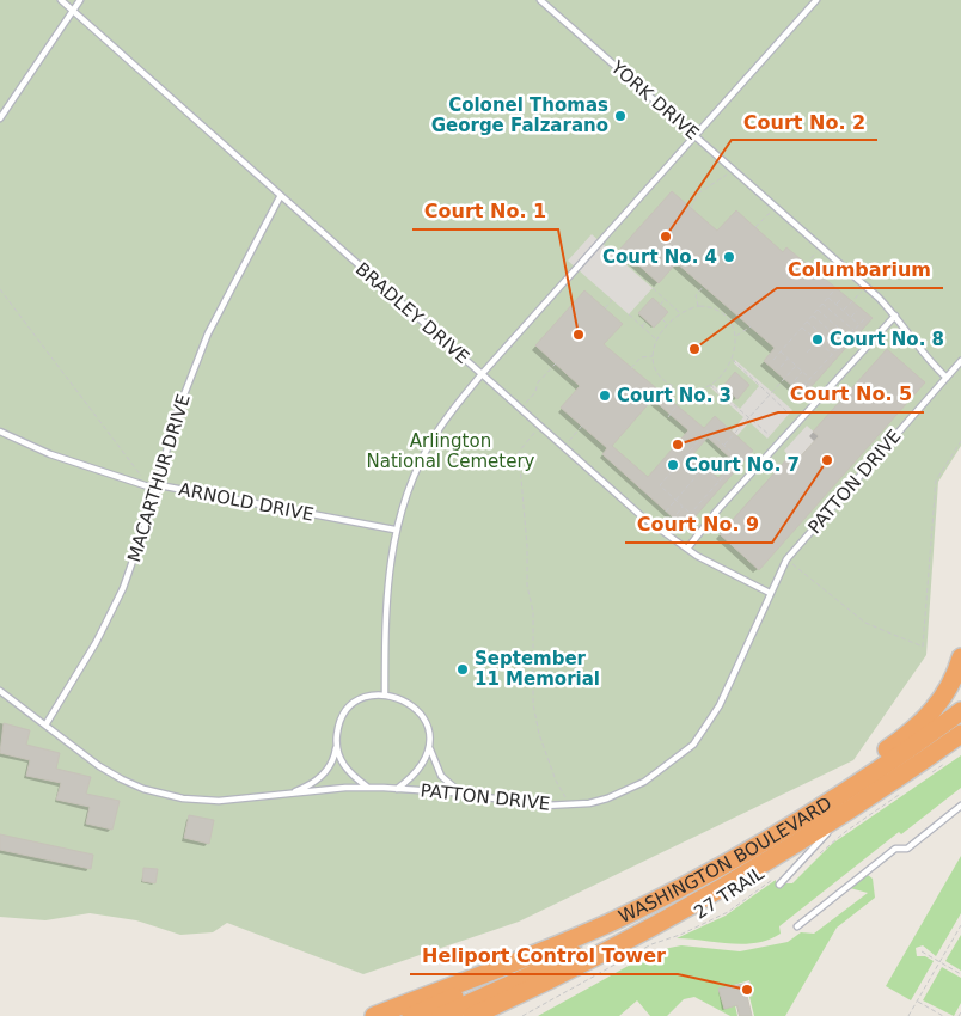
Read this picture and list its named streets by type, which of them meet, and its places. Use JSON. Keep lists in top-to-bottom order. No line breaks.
{"streets":{"highway":["WASHINGTON BOULEVARD"],"lane":["YORK DRIVE","BRADLEY DRIVE","MACARTHUR DRIVE","PATTON DRIVE","ARNOLD DRIVE"],"path":["27 TRAIL"]},"crossings":[["YORK DRIVE","PATTON DRIVE"],["BRADLEY DRIVE","MACARTHUR DRIVE"],["BRADLEY DRIVE","PATTON DRIVE"],["MACARTHUR DRIVE","PATTON DRIVE"],["MACARTHUR DRIVE","ARNOLD DRIVE"]],"parks":["Arlington National Cemetery"],"places":["Colonel Thomas George Falzarano","Court No. 2","Court No. 4","Court No. 1","Court No. 8","Columbarium","Court No. 3","Court No. 5","Court No. 9","Court No. 7","September 11 Memorial","Heliport Control Tower"]}
